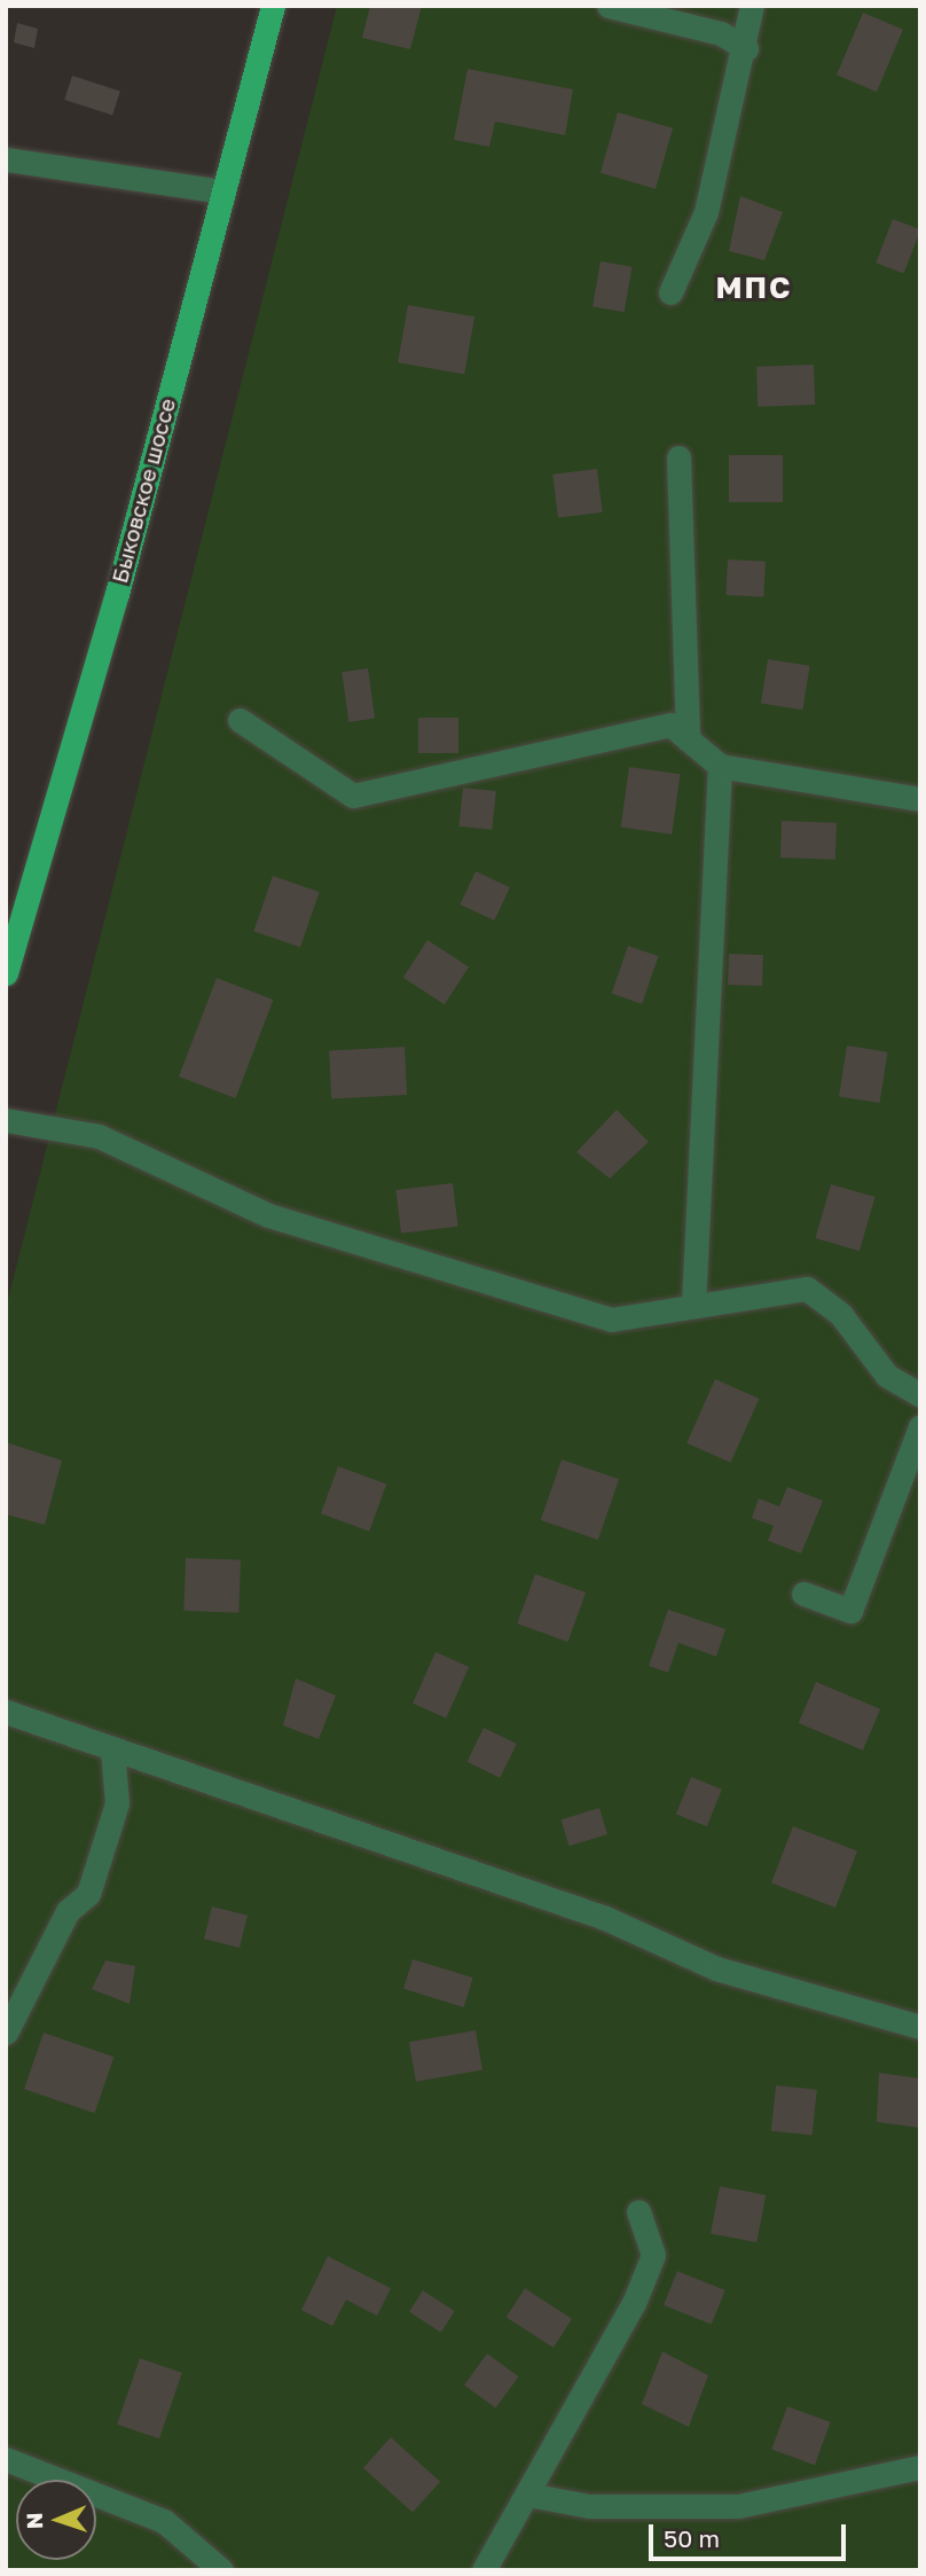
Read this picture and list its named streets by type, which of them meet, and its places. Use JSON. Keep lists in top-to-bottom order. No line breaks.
{"streets":{"main road":["Быковское шоссе"]},"districts":["МПС"],"scale_bar":"50 m","north":"left"}
